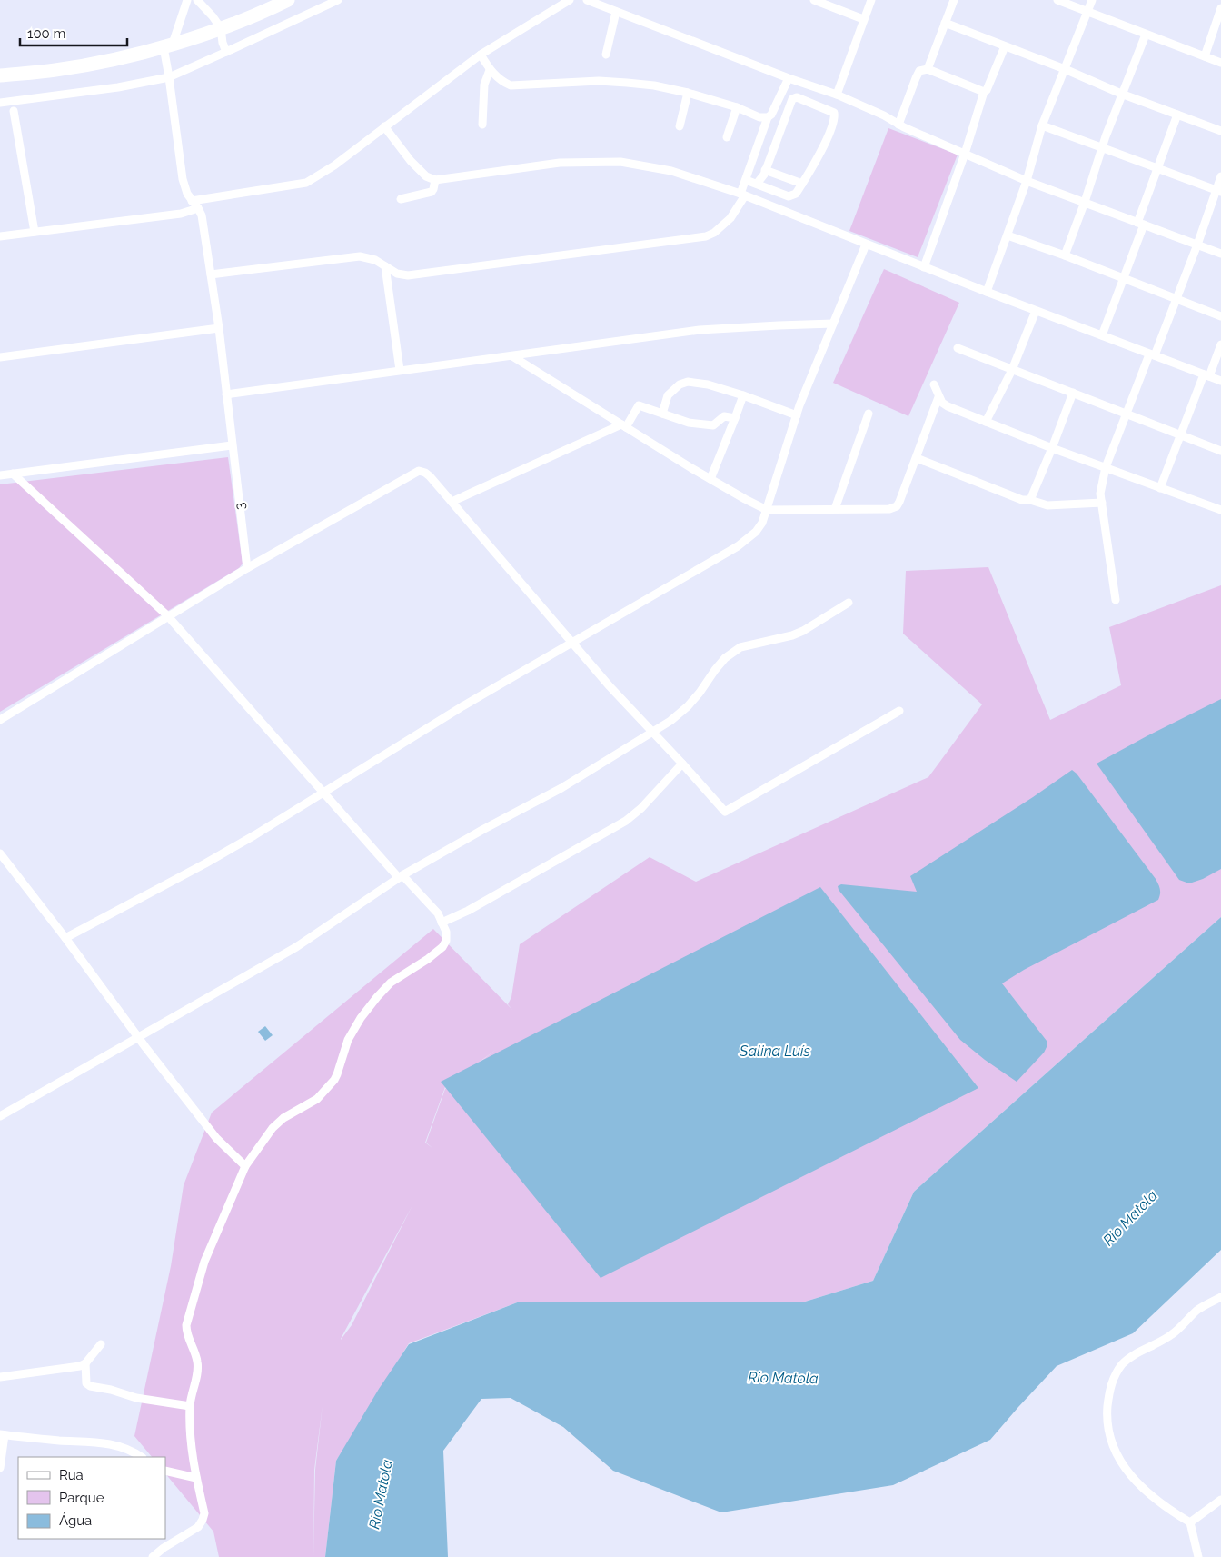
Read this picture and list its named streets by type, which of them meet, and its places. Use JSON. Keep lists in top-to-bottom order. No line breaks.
{"streets":{"street":["3"]},"water":["Salina Luís","Rio Matola"],"legend":["Rua","Parque","Água"],"scale_bar":"100 m"}
